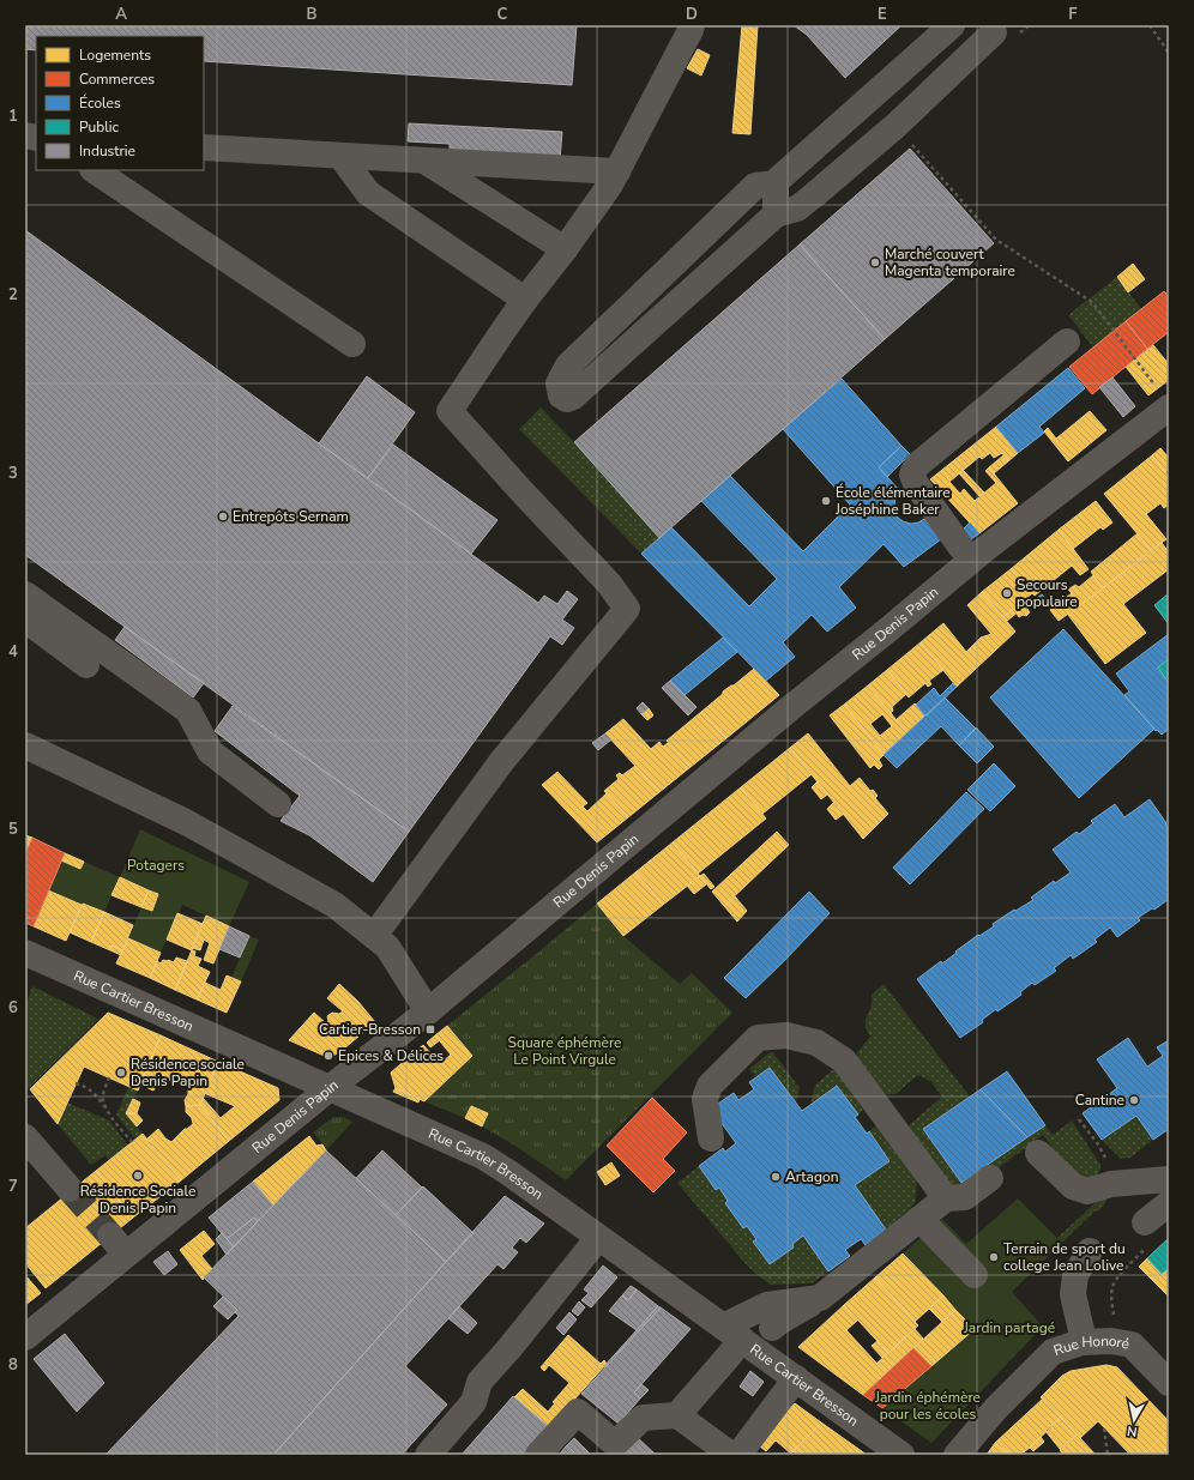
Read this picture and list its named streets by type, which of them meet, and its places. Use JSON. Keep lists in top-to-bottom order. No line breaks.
{"streets":{"street":["Rue Denis Papin","Rue Cartier Bresson","Rue Honoré"]},"crossings":[["Rue Denis Papin","Rue Cartier Bresson"]],"parks":["Potagers","Square éphémère Le Point Virgule","Jardin partagé","Jardin éphémère pour les écoles"],"places":{"other":["Marché couvert Magenta temporaire","École élémentaire Joséphine Baker","Entrepôts Sernam","Secours populaire","Epices & Délices","Résidence sociale Denis Papin","Cantine","Résidence Sociale Denis Papin","Artagon","Terrain de sport du college Jean Lolive"],"transit":["Cartier-Bresson"]},"legend":["Logements","Commerces","Écoles","Public","Industrie"],"north":"bottom","grid":{"columns":["A","B","C","D","E","F"],"rows":["1","2","3","4","5","6","7","8"]}}
